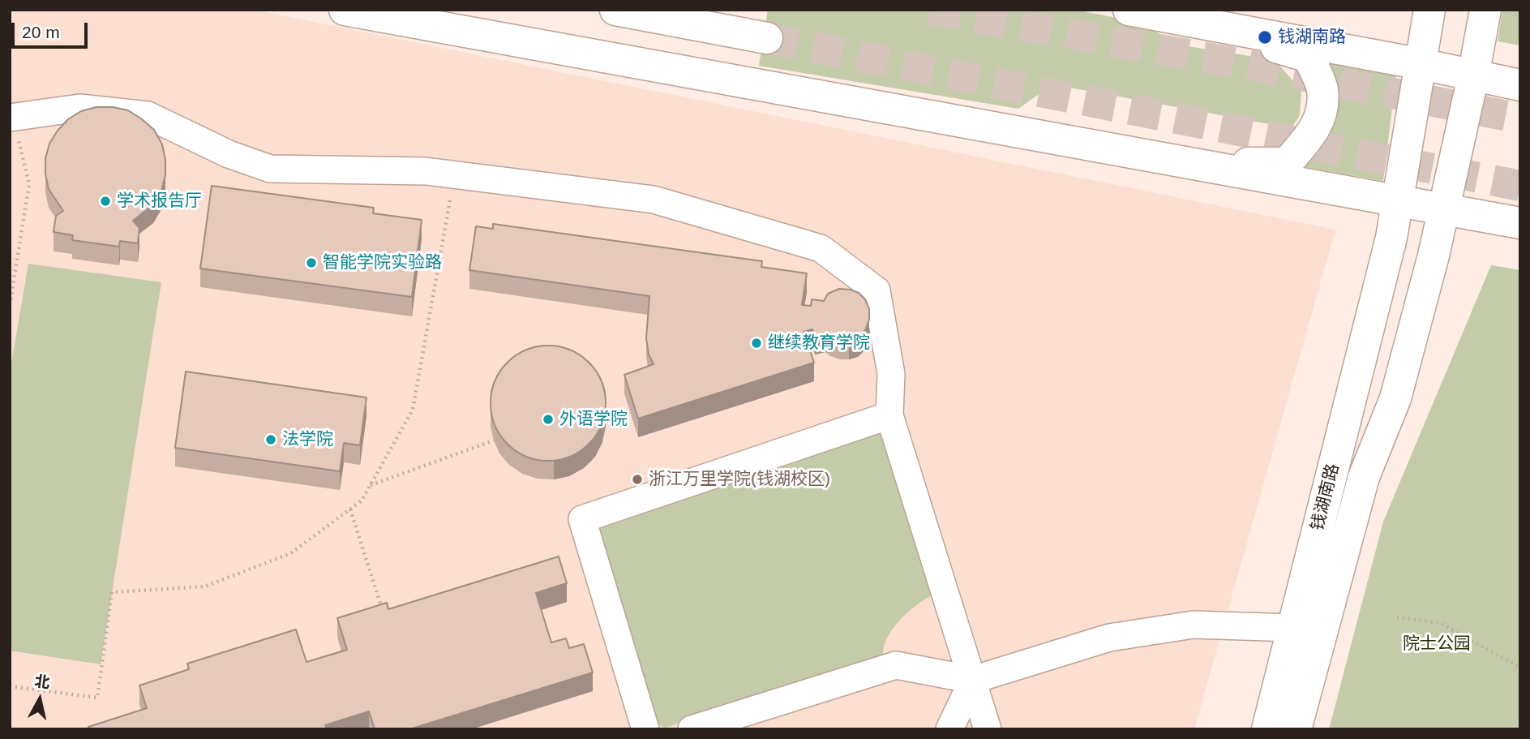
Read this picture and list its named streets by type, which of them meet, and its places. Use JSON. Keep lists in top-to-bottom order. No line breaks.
{"streets":{"main road":["钱湖南路"]},"parks":["院士公园"],"places":["钱湖南路","学术报告厅","智能学院实验路","继续教育学院","外语学院","法学院","浙江万里学院(钱湖校区)"],"scale_bar":"20 m","north":"top"}
